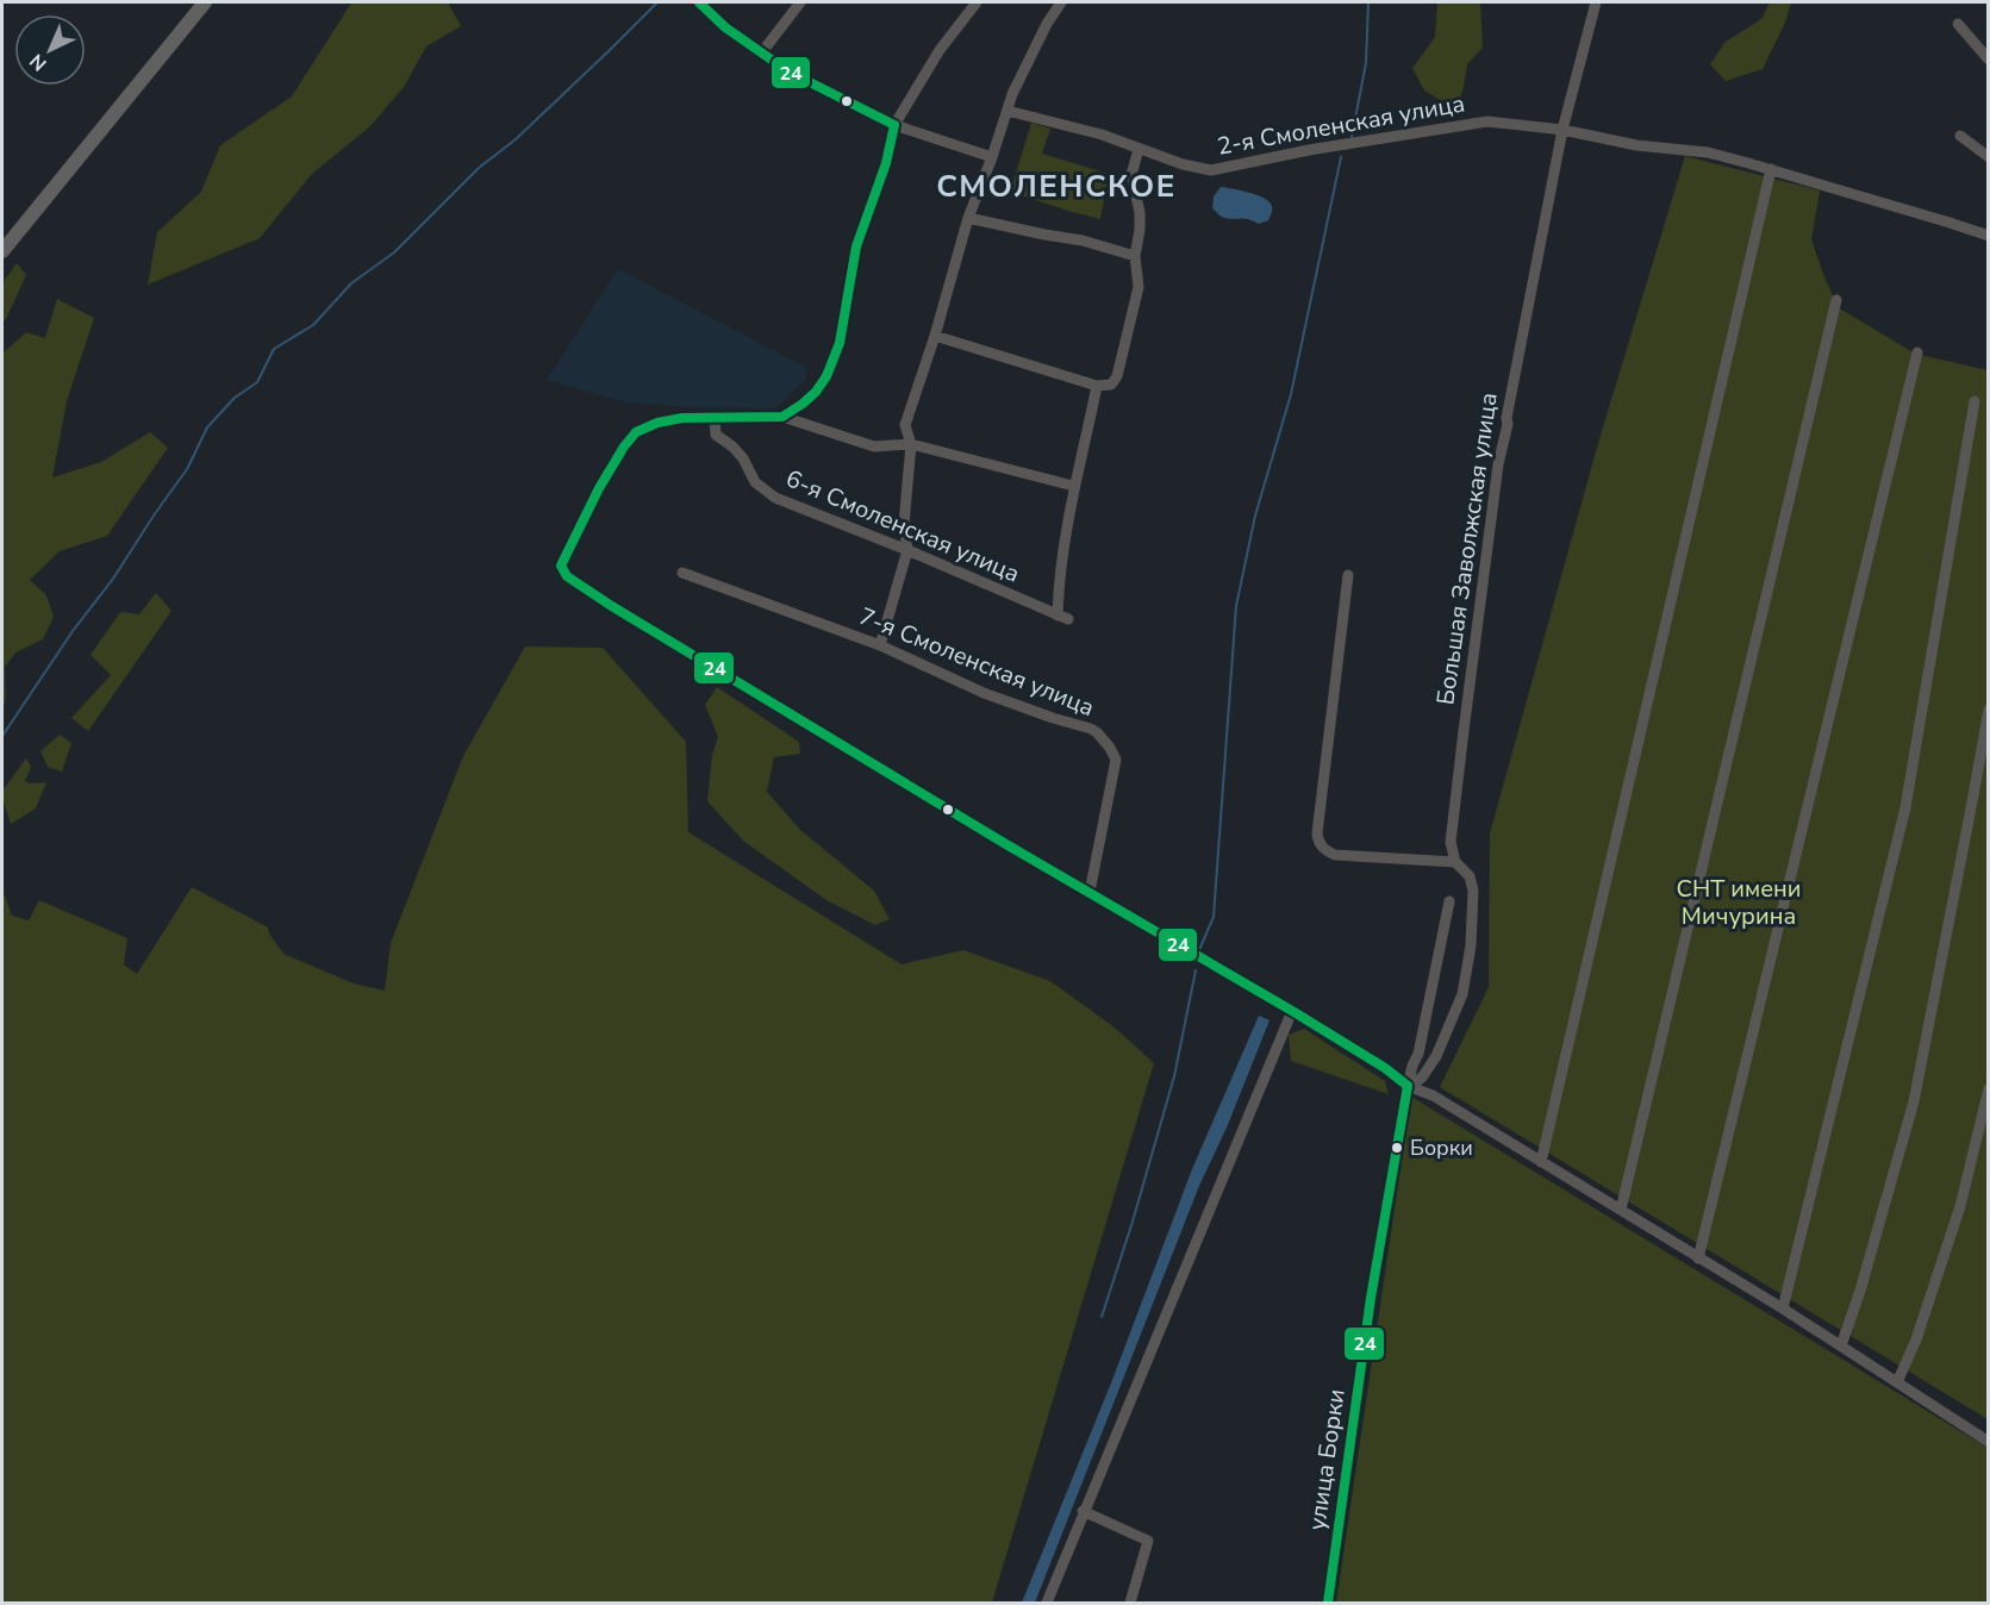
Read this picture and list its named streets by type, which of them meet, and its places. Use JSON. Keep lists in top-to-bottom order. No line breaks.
{"streets":{"street":["2-я Смоленская улица","6-я Смоленская улица","Большая Заволжская улица","7-я Смоленская улица","улица Борки"]},"crossings":[["2-я Смоленская улица","Большая Заволжская улица"],["Большая Заволжская улица","улица Борки"]],"districts":["СМОЛЕНСКОЕ"],"parks":["СНТ имени Мичурина"],"places":["Борки"],"lines":["transit line 24"],"north":"bottom left"}
